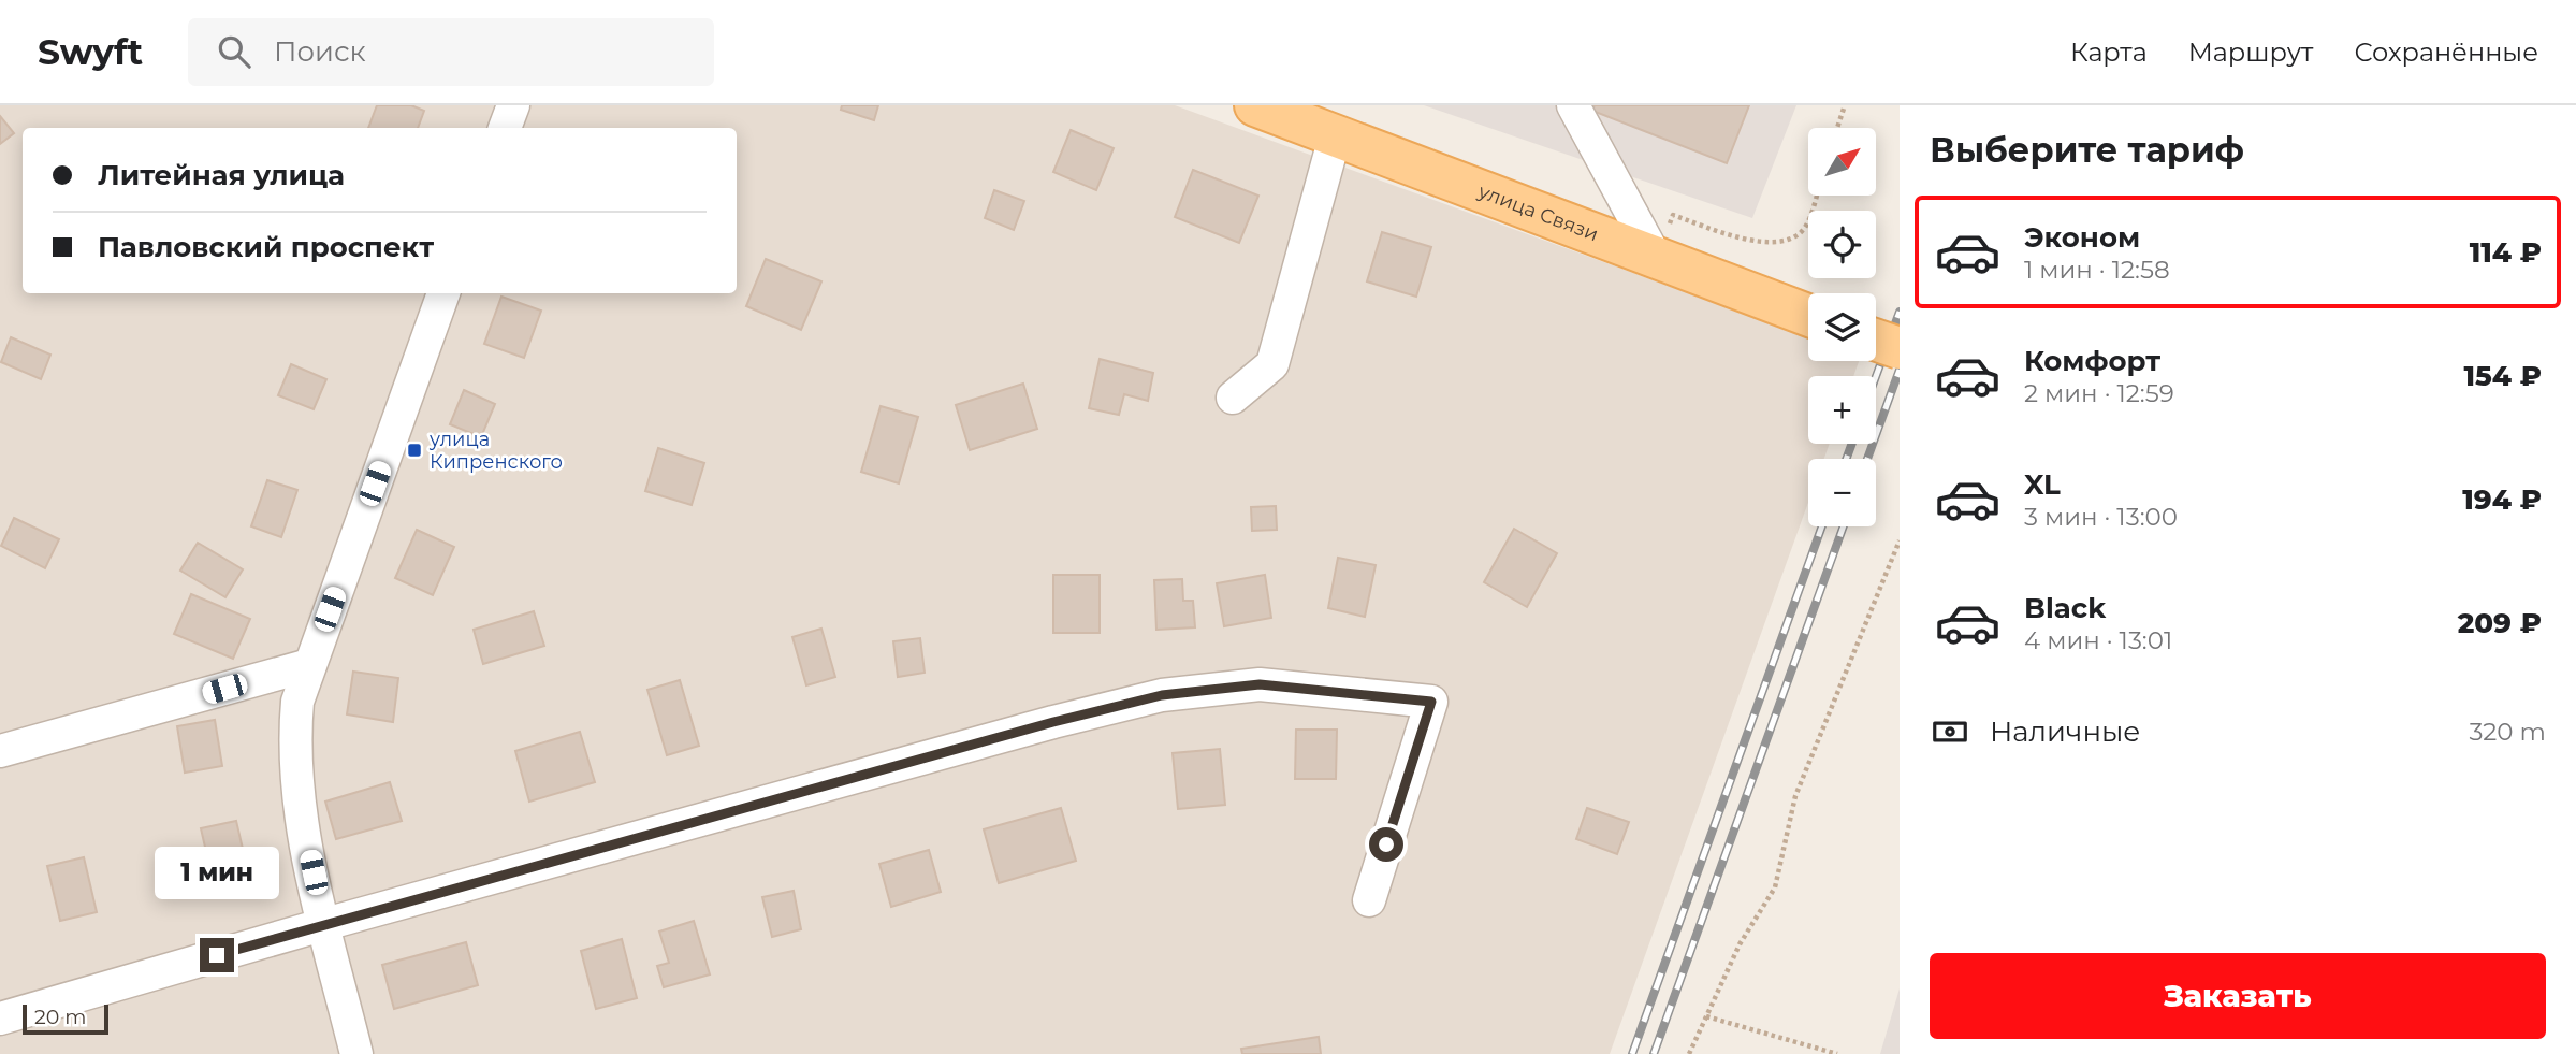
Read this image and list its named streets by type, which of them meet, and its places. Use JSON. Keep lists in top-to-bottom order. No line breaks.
{"streets":{"main road":["улица Связи"]},"places":{"transit":["улица Кипренского"]},"scale_bar":"20 m","north":"top right","page":{"header":"Swyft","search":"Поиск","nav":["Карта","Маршрут","Сохранённые"],"heading":"Выберите тариф","map_buttons":["+","−"],"banner":["Литейная улица","Павловский проспект"],"list":[{"name":"Эконом","note":"1 мин · 12:58","value":"114 ₽"},{"name":"Комфорт","note":"2 мин · 12:59","value":"154 ₽"},{"name":"XL","note":"3 мин · 13:00","value":"194 ₽"},{"name":"Black","note":"4 мин · 13:01","value":"209 ₽"}],"pay":["Наличные","320 m"],"bubble":"1 мин","buttons":"Заказать","scale":"20 m"}}
